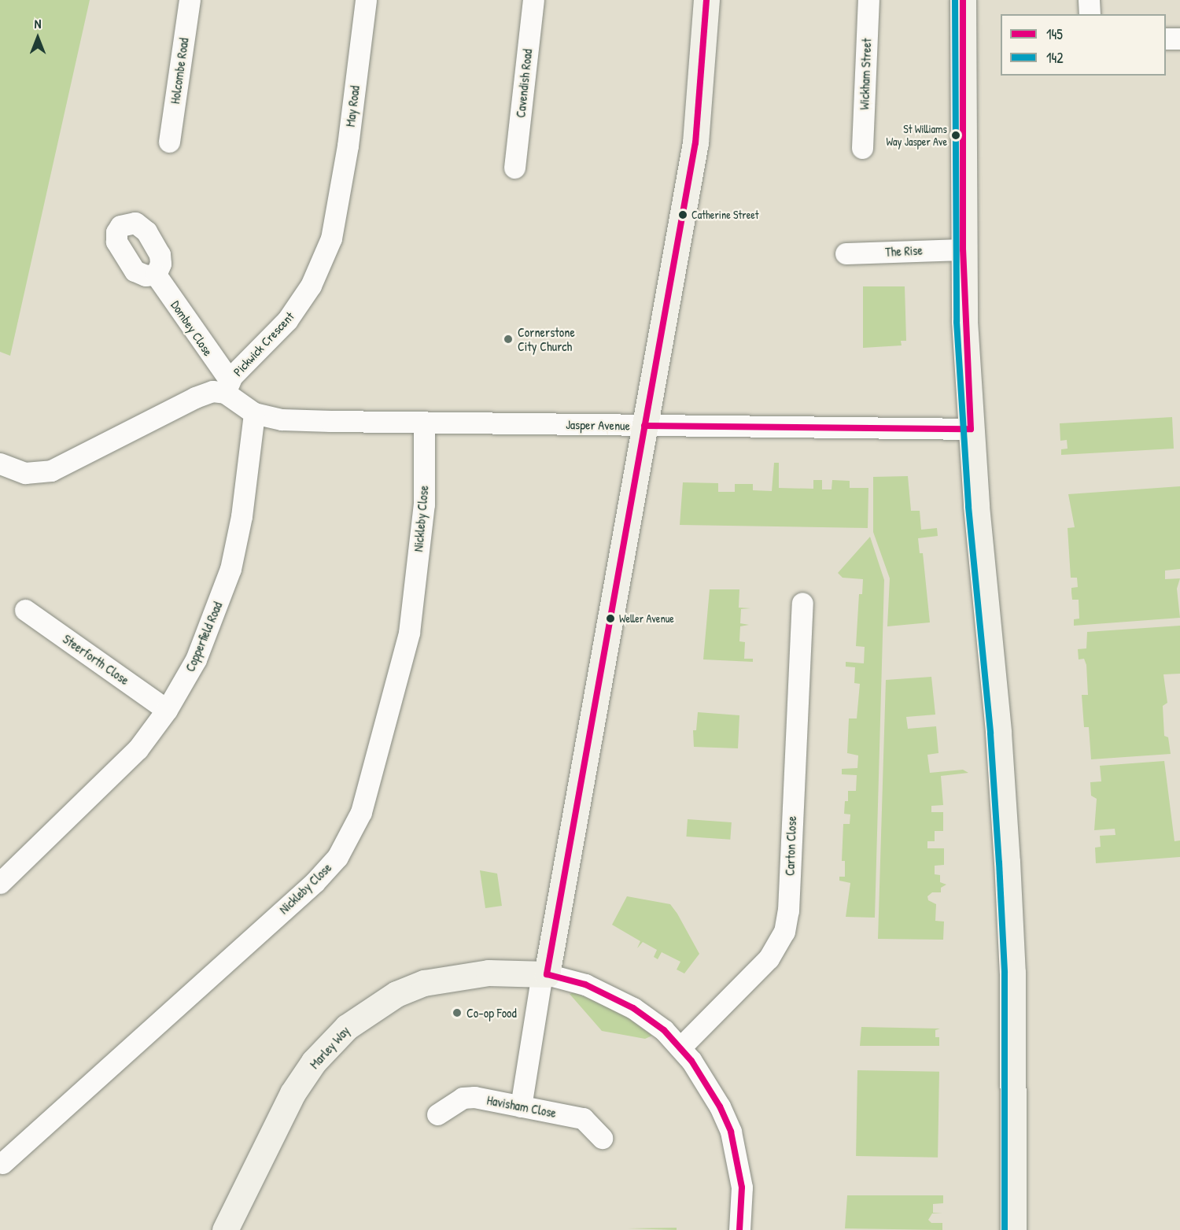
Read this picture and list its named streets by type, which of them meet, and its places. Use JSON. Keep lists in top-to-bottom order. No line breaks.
{"streets":{"street":["Holcombe Road","Wickham Street","Cavendish Road","May Road","The Rise","Dombey Close","Pickwick Crescent","Jasper Avenue","Nickleby Close","Copperfield Road","Steerforth Close","Carton Close","Marley Way","Havisham Close"]},"crossings":[["May Road","Pickwick Crescent"],["Dombey Close","Pickwick Crescent"],["Jasper Avenue","Nickleby Close"],["Jasper Avenue","Copperfield Road"],["Copperfield Road","Steerforth Close"]],"places":["St Williams Way Jasper Ave","Catherine Street","Cornerstone City Church","Weller Avenue","Co-op Food"],"lines":["transit line 145","transit line 142"],"legend":["145","142"],"north":"top"}
